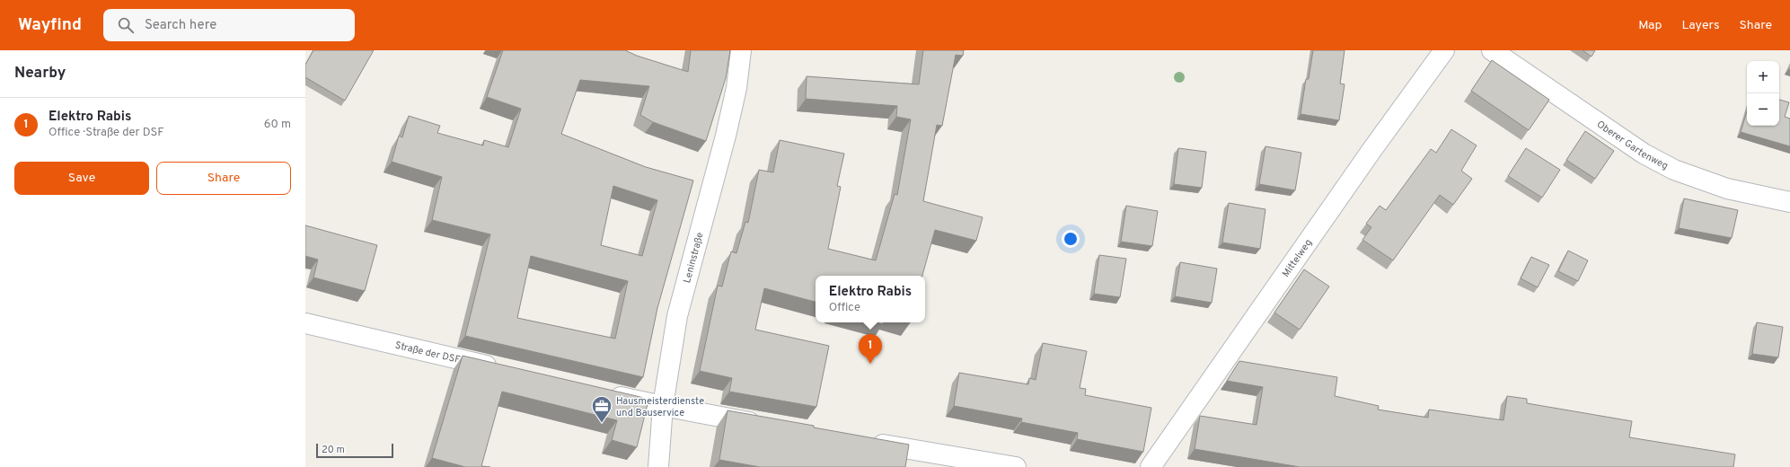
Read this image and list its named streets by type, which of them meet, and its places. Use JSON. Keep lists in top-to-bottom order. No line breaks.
{"streets":{"street":["Oberer Gartenweg","Leninstraße","Mittelweg","Straße der DSF"]},"places":{"office":["Hausmeisterdienste und Bauservice"]},"scale_bar":"20 m","page":{"header":"Wayfind","search":"Search here","nav":["Map","Layers","Share"],"heading":"Nearby","map_buttons":["+","−"],"list":[{"mark":"1","name":"Elektro Rabis","note":"Office · Straße der DSF","value":"60 m"}],"buttons":["Save","Share"],"popup":["Elektro Rabis","Office"],"pins":"1","scale":"20 m"}}
